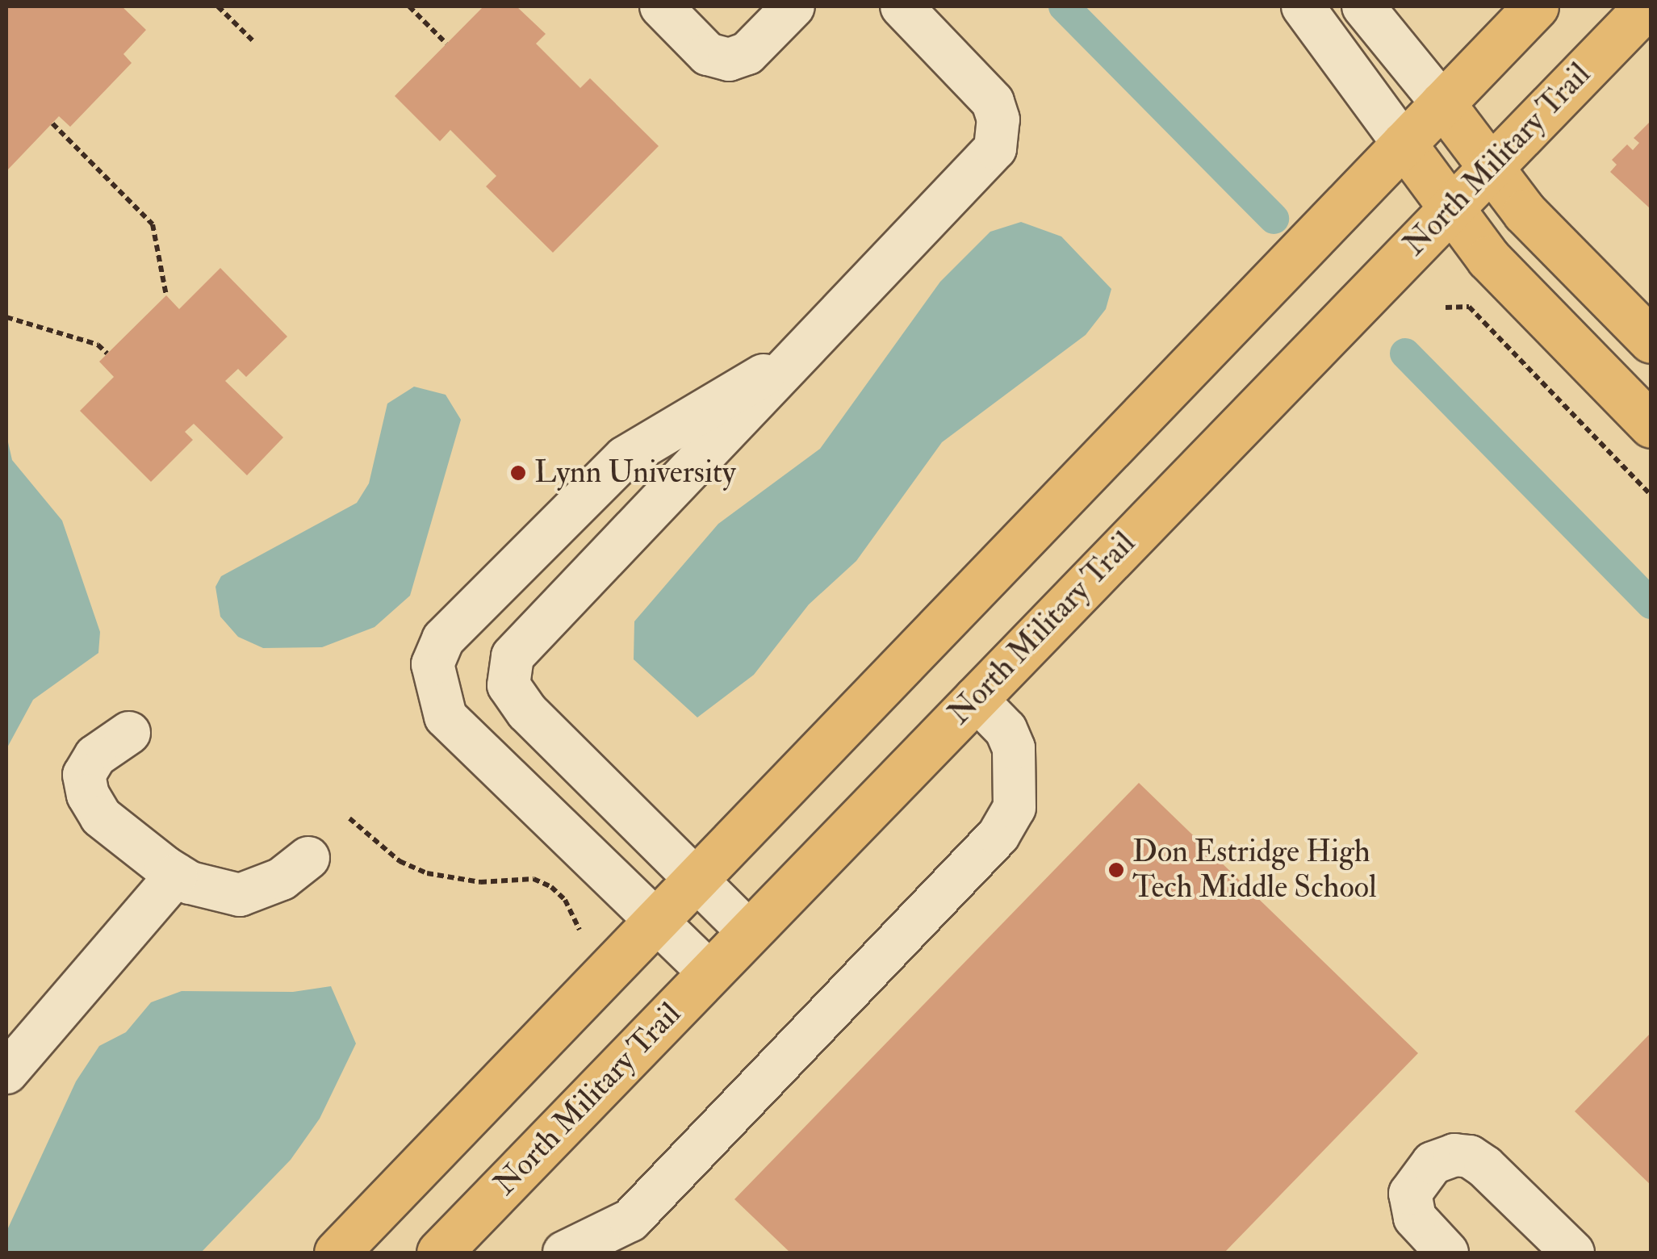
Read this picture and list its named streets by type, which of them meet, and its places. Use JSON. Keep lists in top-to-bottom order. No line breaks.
{"streets":{"main road":["North Military Trail"]},"places":["Lynn University","Don Estridge High Tech Middle School"]}
